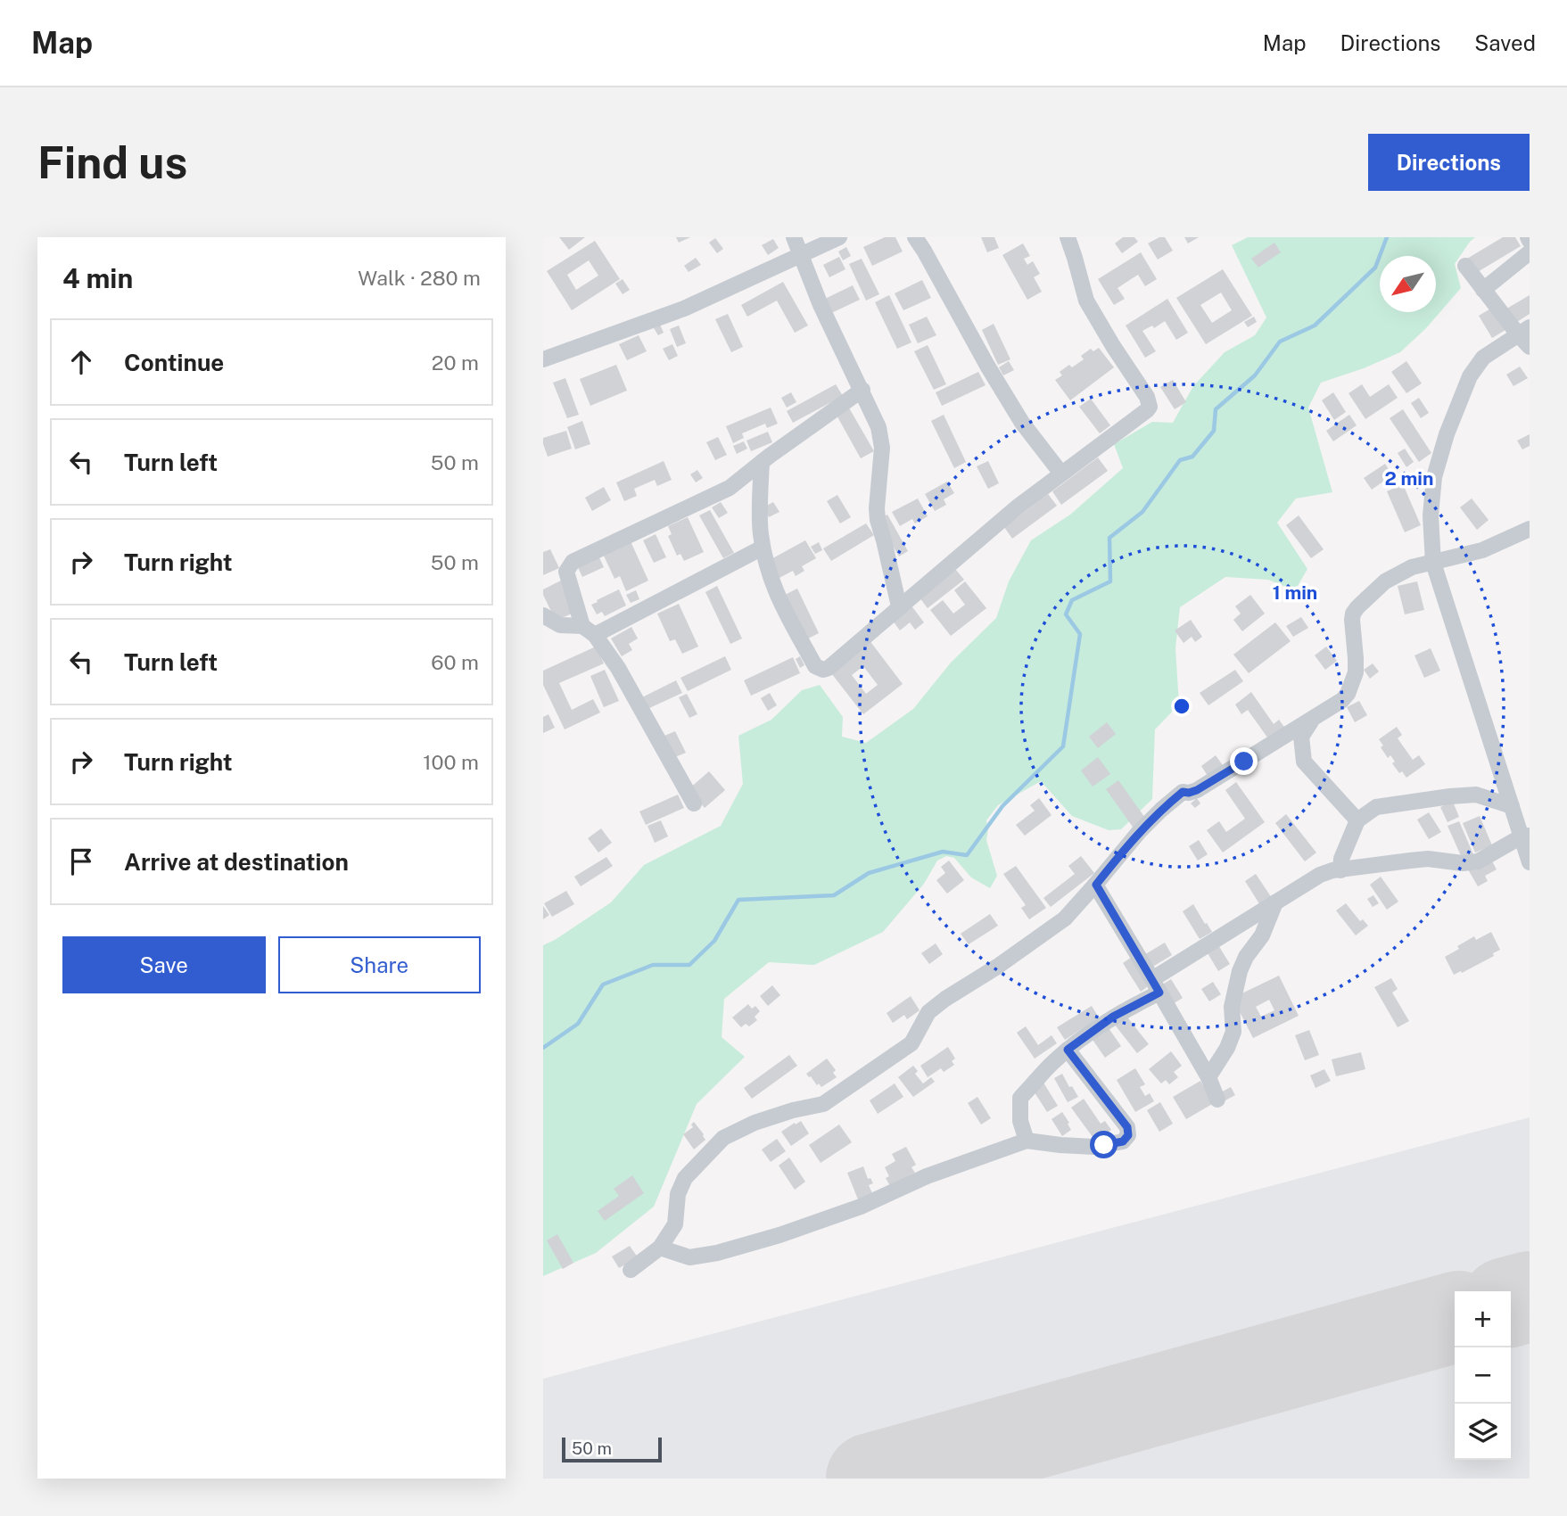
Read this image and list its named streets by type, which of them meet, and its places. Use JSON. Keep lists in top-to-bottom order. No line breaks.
{"scale_bar":"50 m","north":"bottom left","page":{"header":"Map","nav":["Map","Directions","Saved"],"buttons":["Directions",["Save","Share"]],"title":"Find us","heading":["4 min","Walk · 280 m"],"list":[["Continue","20 m"],["Turn left","50 m"],["Turn right","50 m"],["Turn left","60 m"],["Turn right","100 m"],"Arrive at destination"],"map_buttons":["+","−"],"scale":"50 m"},"rings":["2 min","1 min"]}
